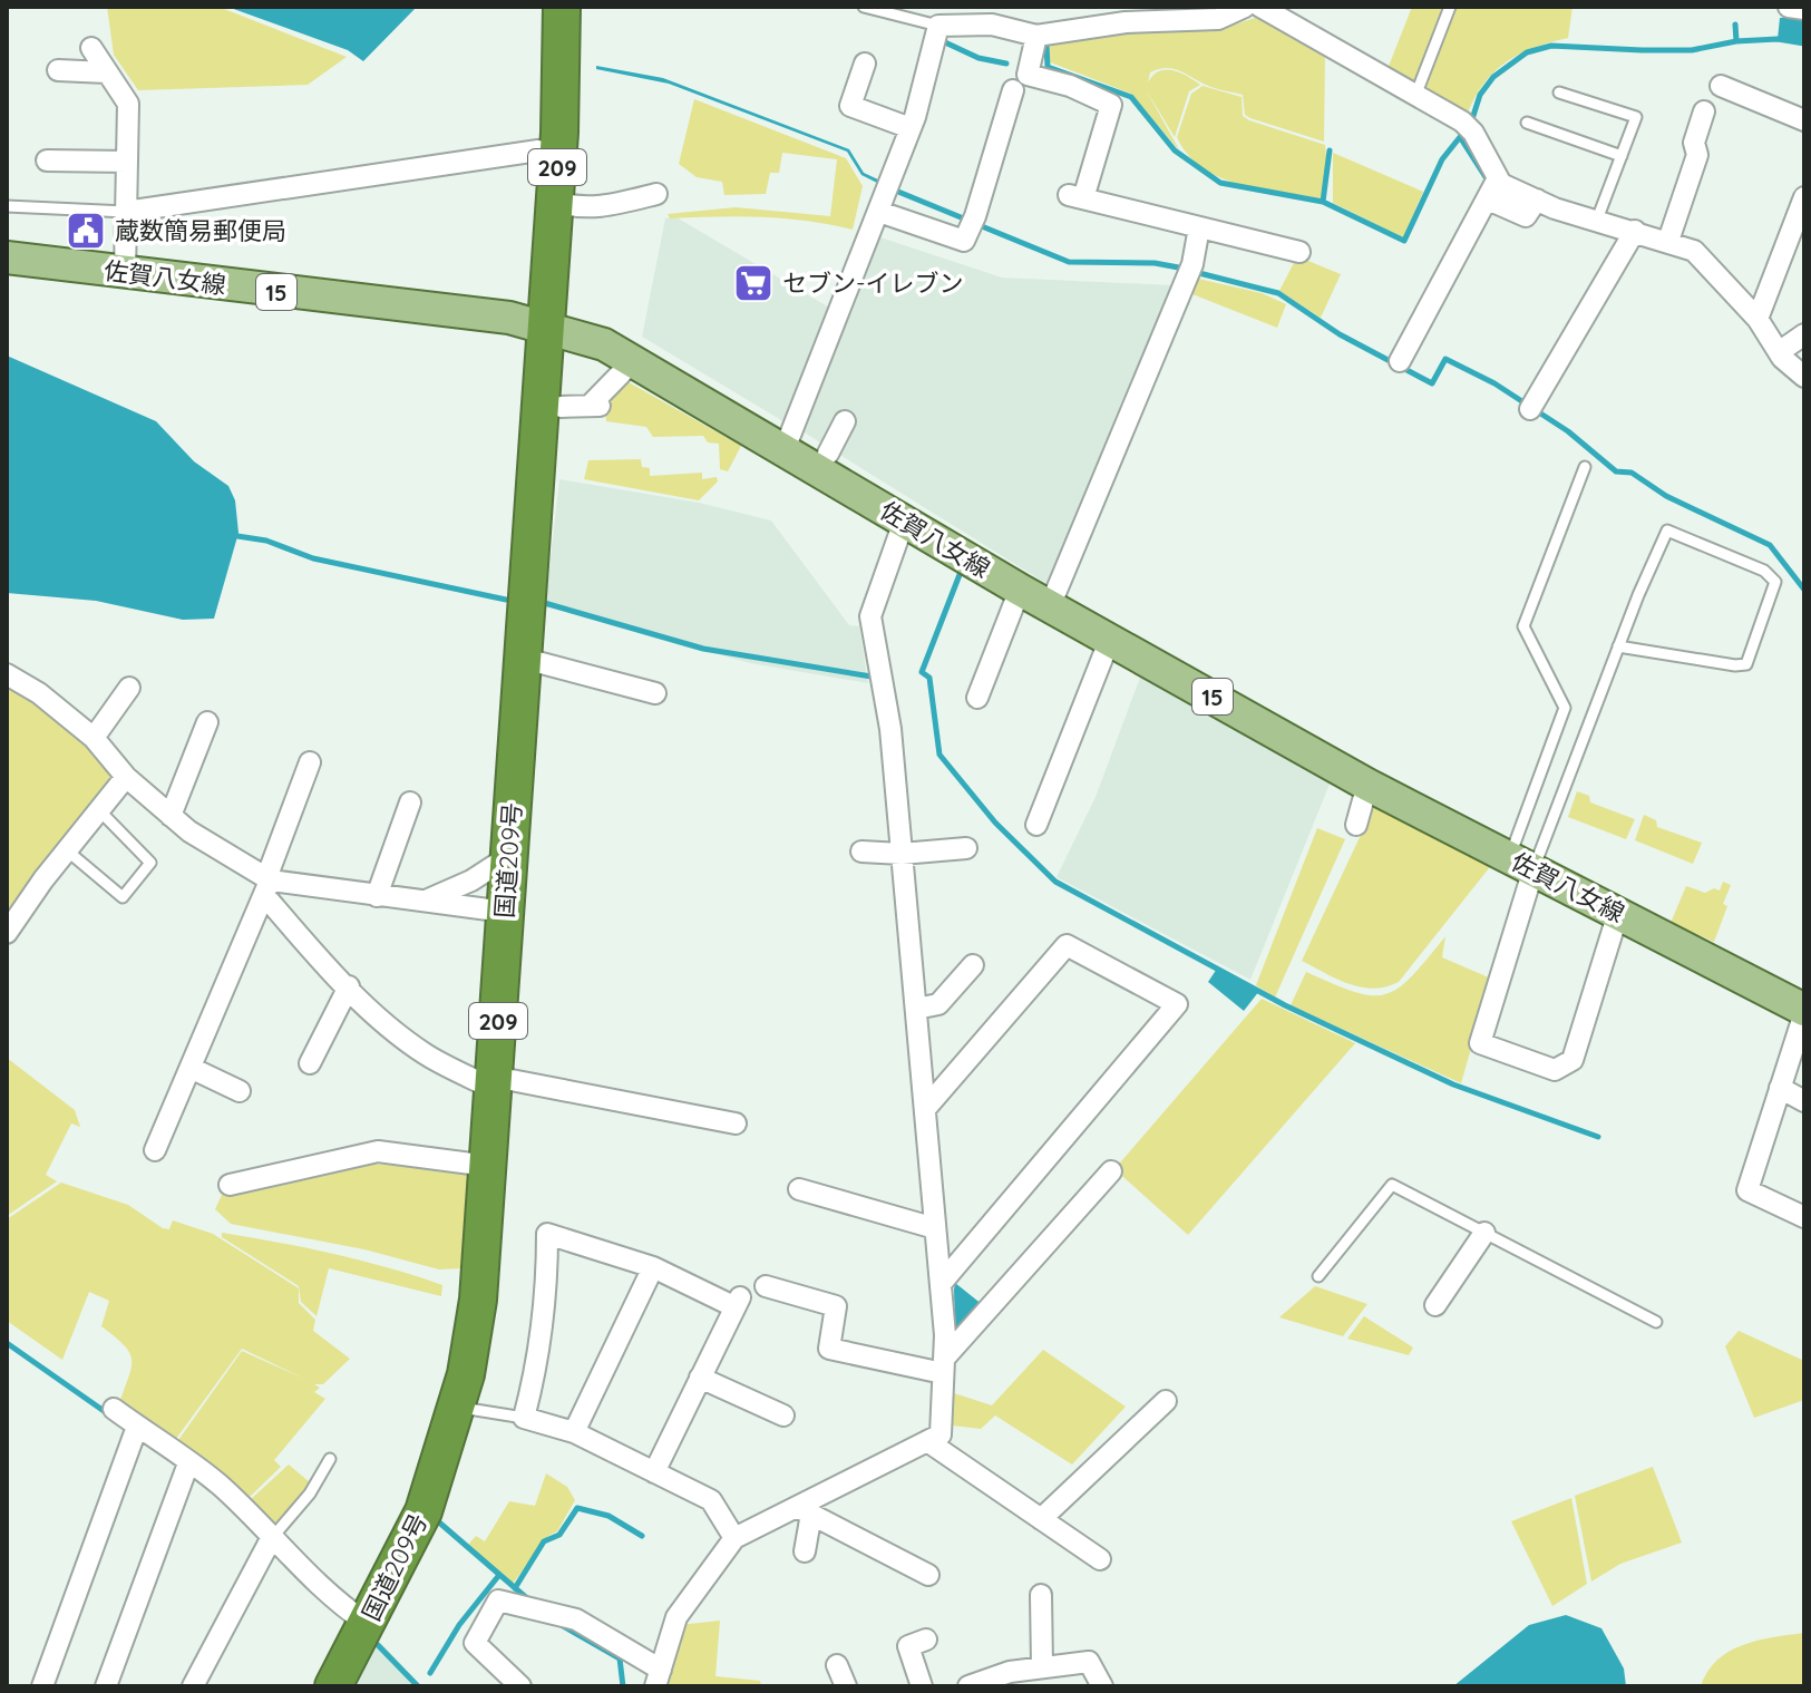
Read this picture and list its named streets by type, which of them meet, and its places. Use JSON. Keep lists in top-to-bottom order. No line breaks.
{"streets":{"highway":["209","国道209号"],"main road":["佐賀八女線","15"]},"crossings":[["佐賀八女線","国道209号"]],"places":{"public building":["蔵数簡易郵便局"],"supermarket":["セブン-イレブン"]}}
